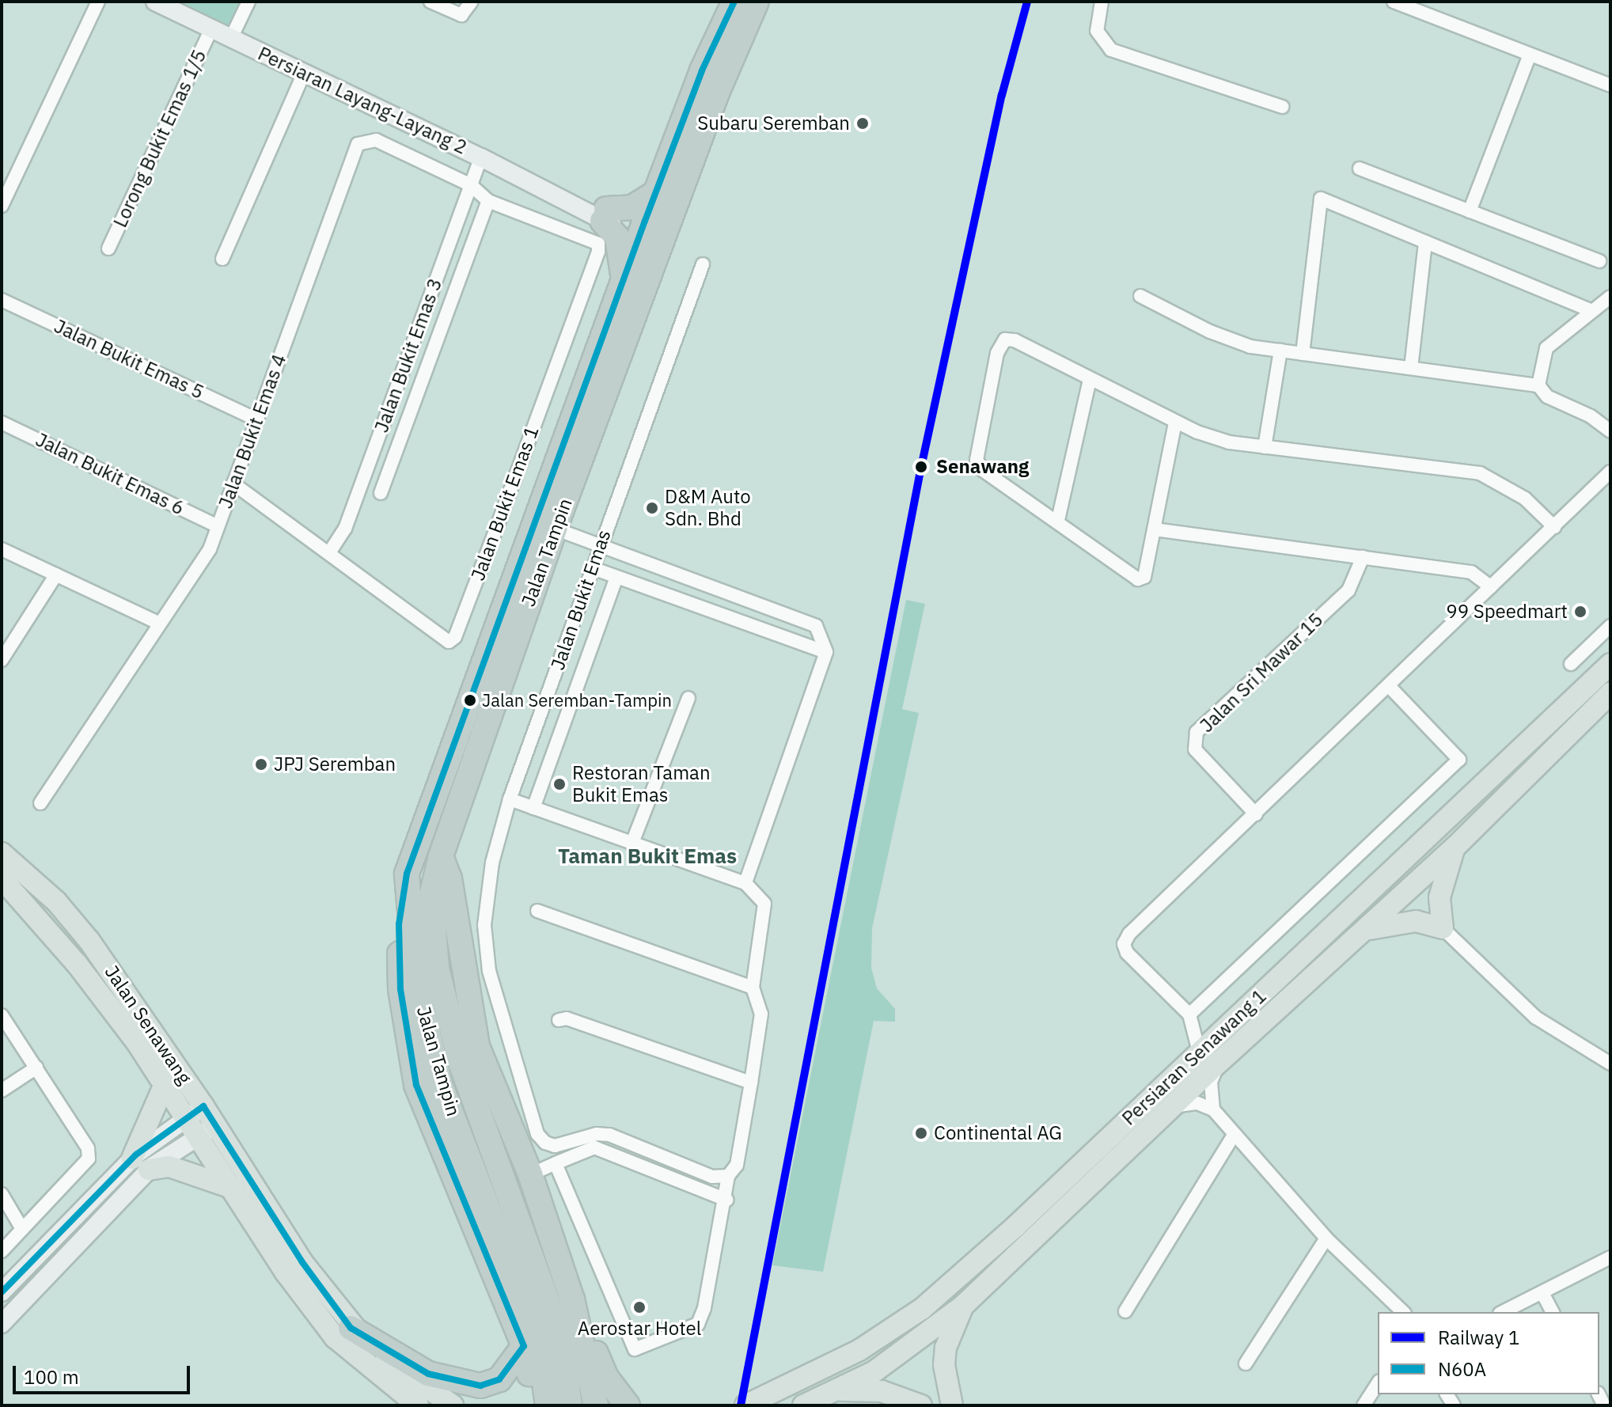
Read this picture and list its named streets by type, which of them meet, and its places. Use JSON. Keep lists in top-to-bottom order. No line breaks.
{"streets":{"highway":["Jalan Tampin"],"main road":["Jalan Senawang","Persiaran Senawang 1"],"street":["Persiaran Layang-Layang 2","Lorong Bukit Emas 1/5","Jalan Bukit Emas 3","Jalan Bukit Emas 5","Jalan Bukit Emas 4","Jalan Bukit Emas 6","Jalan Bukit Emas 1","Jalan Bukit Emas","Jalan Sri Mawar 15"]},"crossings":[["Persiaran Layang-Layang 2","Lorong Bukit Emas 1/5"],["Persiaran Layang-Layang 2","Jalan Bukit Emas 3"],["Persiaran Layang-Layang 2","Jalan Tampin"],["Jalan Bukit Emas 3","Jalan Bukit Emas 4"],["Jalan Bukit Emas 3","Jalan Bukit Emas 1"],["Jalan Bukit Emas 5","Jalan Bukit Emas 4"],["Jalan Bukit Emas 4","Jalan Bukit Emas 6"],["Jalan Bukit Emas 4","Jalan Bukit Emas 1"]],"districts":["Taman Bukit Emas"],"places":["Subaru Seremban","Senawang","D&M Auto Sdn. Bhd","99 Speedmart","Jalan Seremban-Tampin","JPJ Seremban","Restoran Taman Bukit Emas","Continental AG","Aerostar Hotel"],"lines":["rail line 1","transit line N60A"],"legend":["Railway 1","N60A"],"scale_bar":"100 m"}
